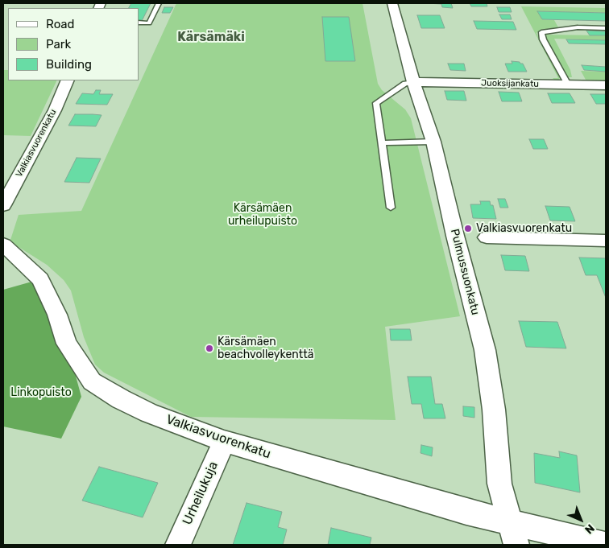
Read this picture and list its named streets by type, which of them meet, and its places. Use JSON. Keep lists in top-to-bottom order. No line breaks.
{"streets":{"street":["Juoksijankatu","Valkiasvuorenkatu","Pulmussuonkatu","Urheilukuja"]},"crossings":[["Juoksijankatu","Pulmussuonkatu"],["Valkiasvuorenkatu","Pulmussuonkatu"],["Valkiasvuorenkatu","Urheilukuja"]],"districts":["Kärsämäki"],"parks":["Kärsämäen urheilupuisto","Linkopuisto"],"places":["Valkiasvuorenkatu","Kärsämäen beachvolleykenttä"],"legend":["Road","Park","Building"],"north":"bottom right"}
